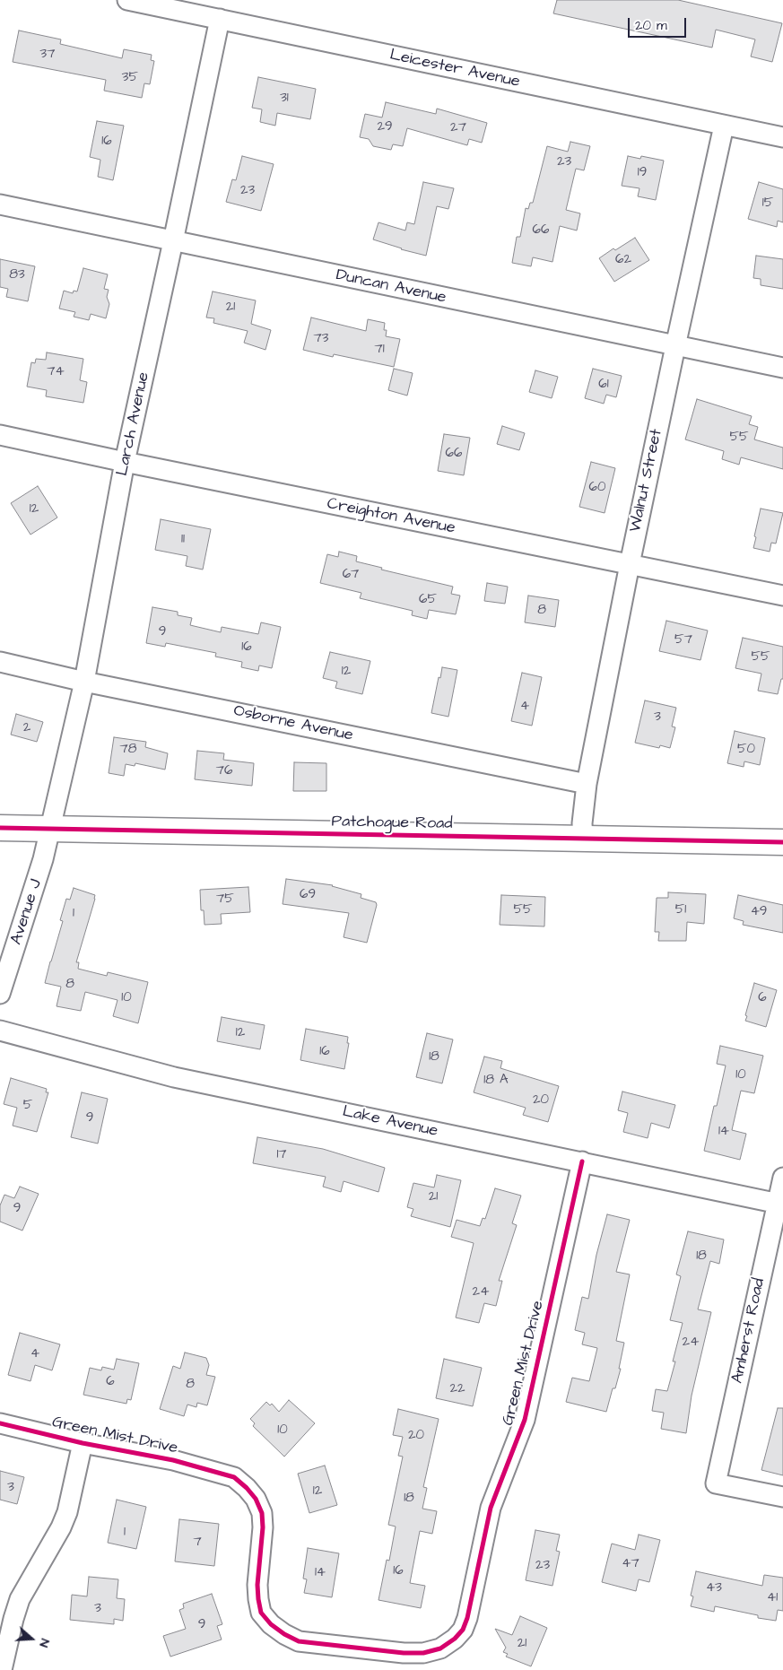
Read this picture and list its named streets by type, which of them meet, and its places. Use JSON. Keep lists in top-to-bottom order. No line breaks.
{"streets":{"main road":["Patchogue Road"],"street":["Leicester Avenue","Duncan Avenue","Larch Avenue","Walnut Street","Creighton Avenue","Osborne Avenue","Avenue J","Lake Avenue","Amherst Road","Green Mist Drive"]},"crossings":[["Leicester Avenue","Larch Avenue"],["Leicester Avenue","Walnut Street"],["Duncan Avenue","Larch Avenue"],["Duncan Avenue","Walnut Street"],["Larch Avenue","Creighton Avenue"],["Larch Avenue","Osborne Avenue"],["Larch Avenue","Patchogue Road"],["Larch Avenue","Avenue J"],["Walnut Street","Creighton Avenue"],["Walnut Street","Osborne Avenue"],["Walnut Street","Patchogue Road"],["Patchogue Road","Avenue J"],["Lake Avenue","Amherst Road"],["Lake Avenue","Green Mist Drive"]],"house_numbers":["37","35","31","29","27","16","23","19","23","15","66","62","83","21","73","71","74","61","55","66","60","12","11","67","65","8","9","57","16","55","12","4","3","2","78","50","76","69","75","55","51","49","1","8","10","6","12","16","18","10","18 A","20","5","9","14","17","21","9","18","24","24","4","6","8","22","10","20","3","12","18","1","7","47","23","16","14","43","41","3","9","21"],"scale_bar":"20 m","north":"right"}
